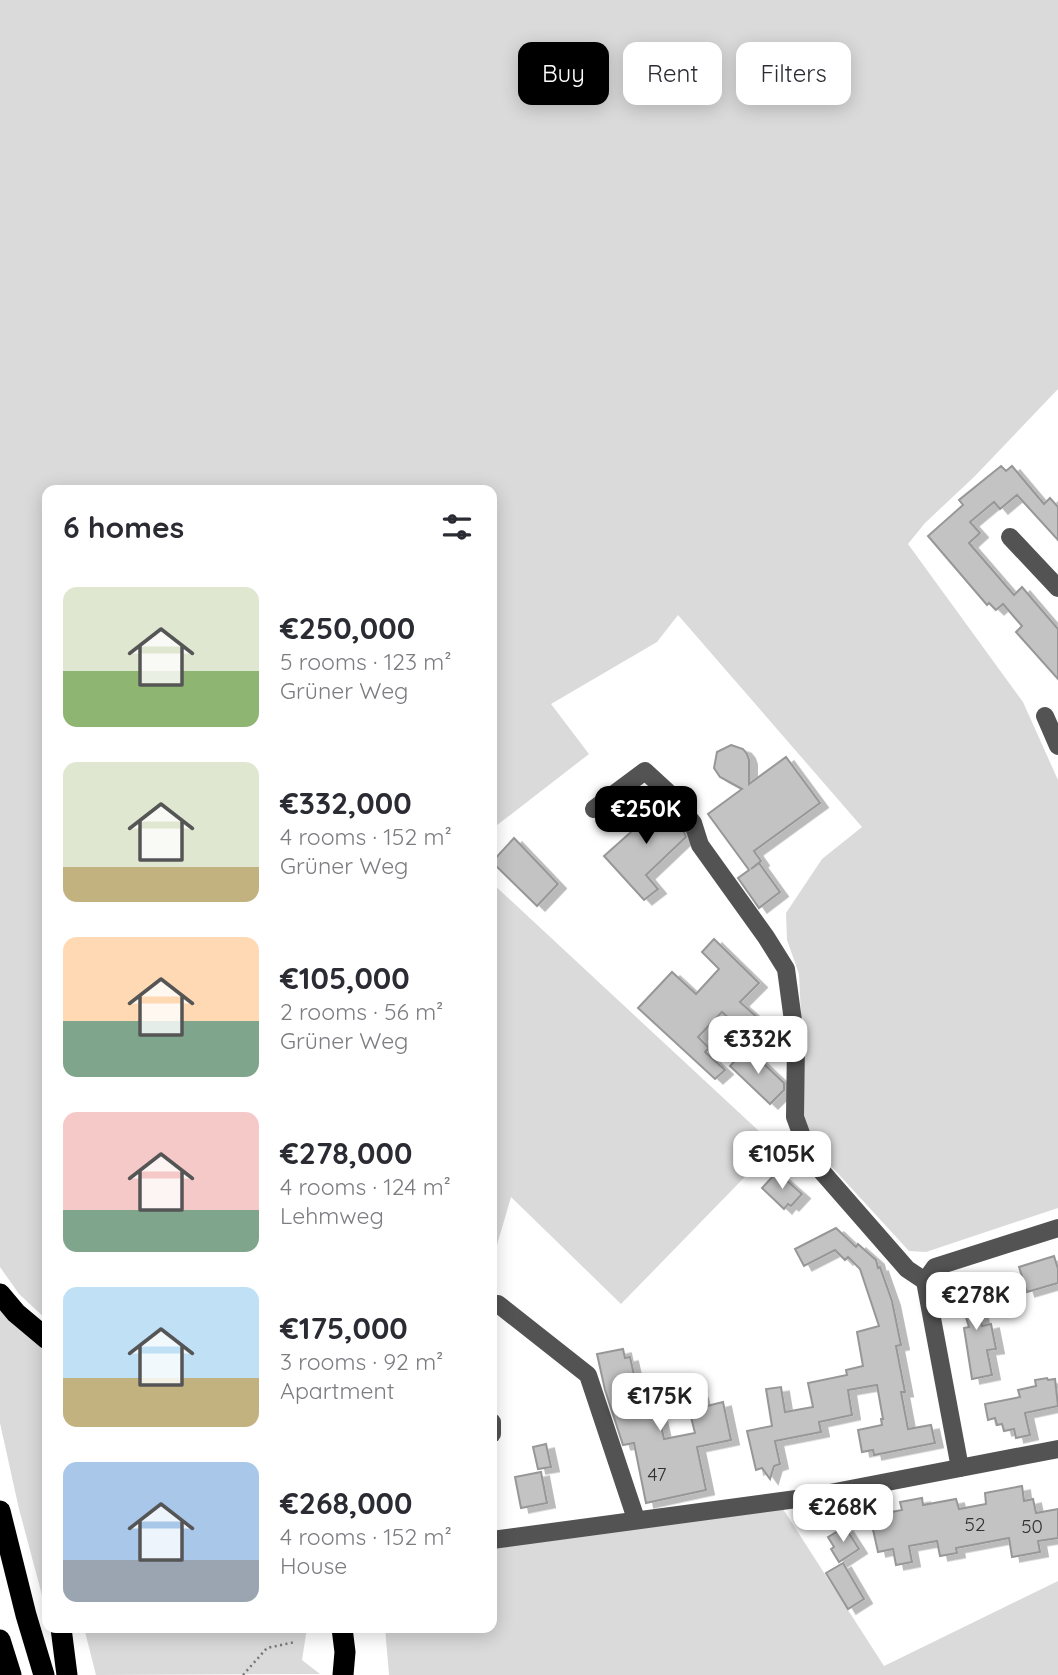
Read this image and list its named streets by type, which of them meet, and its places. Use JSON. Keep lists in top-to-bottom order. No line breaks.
{"house_numbers":["47","52","50"],"page":{"chip":["Buy","Rent","Filters"],"heading":"6 homes","list":[{"name":"€250,000","note":"5 rooms · 123 m² · Grüner Weg"},{"name":"€332,000","note":"4 rooms · 152 m² · Grüner Weg"},{"name":"€105,000","note":"2 rooms · 56 m² · Grüner Weg"},{"name":"€278,000","note":"4 rooms · 124 m² · Lehmweg"},{"name":"€175,000","note":"3 rooms · 92 m² · Apartment"},{"name":"€268,000","note":"4 rooms · 152 m² · House"}],"price":["€250K","€332K","€105K","€278K","€175K","€268K"]}}
